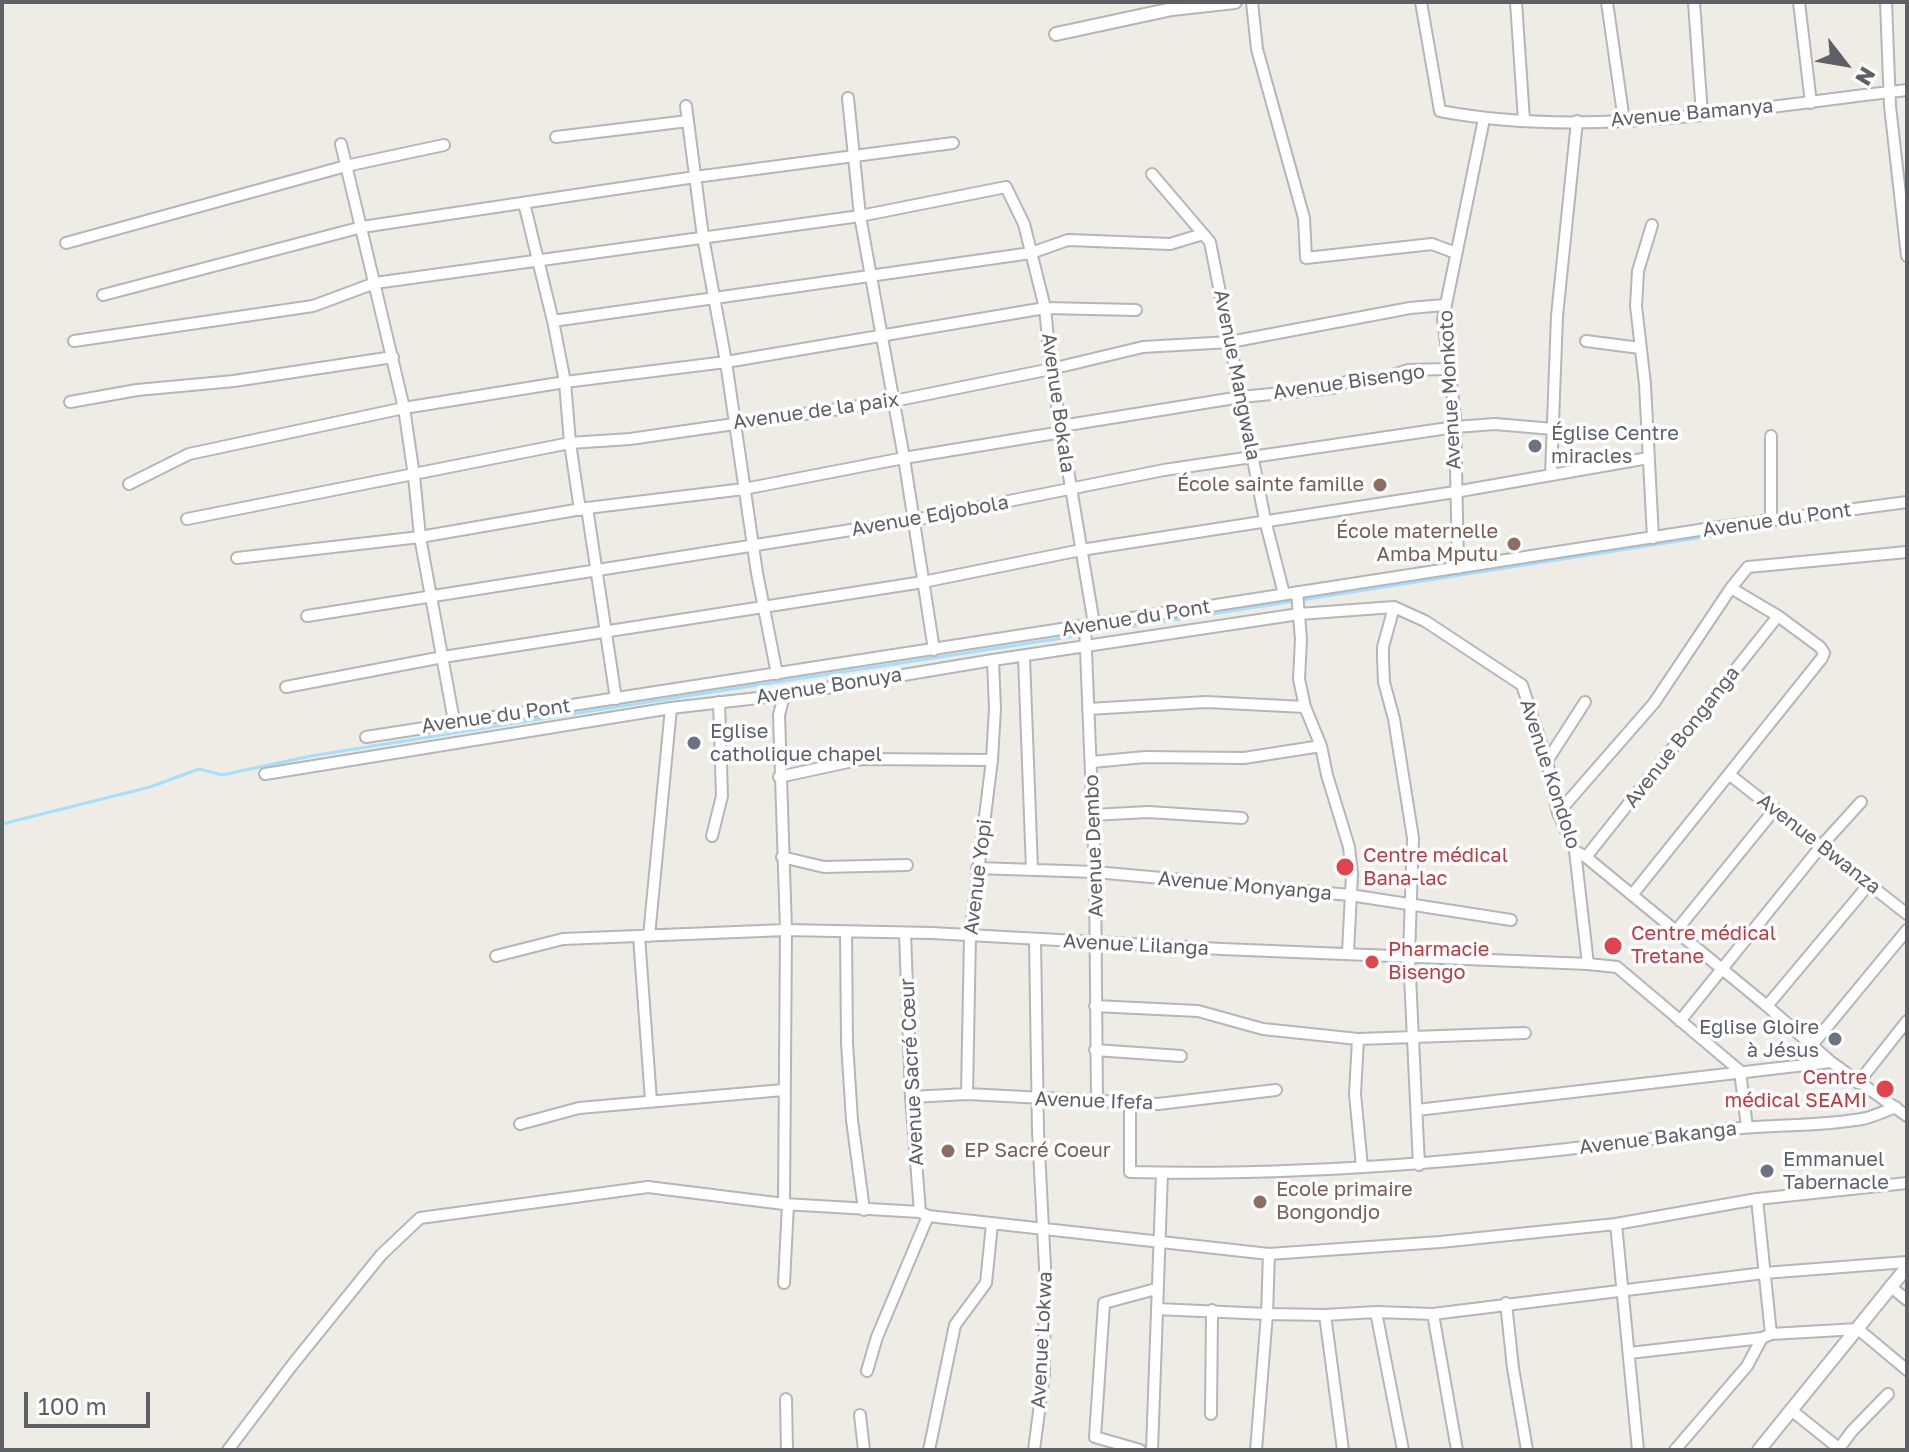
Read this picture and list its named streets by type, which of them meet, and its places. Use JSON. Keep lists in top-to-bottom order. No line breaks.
{"streets":{"street":["Avenue Bamanya","Avenue Mangwala","Avenue Bisengo","Avenue Monkoto","Avenue Bokala","Avenue de la paix","Avenue Edjobola","Avenue du Pont","Avenue Bonuya","Avenue Bonganga","Avenue Kondolo","Avenue Bwanza","Avenue Dembo","Avenue Yopi","Avenue Monyanga","Avenue Lilanga","Avenue Sacré Cœur","Avenue Ifefa","Avenue Bakanga","Avenue Lokwa"]},"crossings":[["Avenue Bamanya","Avenue Monkoto"],["Avenue Mangwala","Avenue Bisengo"],["Avenue Mangwala","Avenue de la paix"],["Avenue Mangwala","Avenue Edjobola"],["Avenue Mangwala","Avenue du Pont"],["Avenue Bisengo","Avenue Monkoto"],["Avenue Bisengo","Avenue Bokala"],["Avenue Monkoto","Avenue de la paix"],["Avenue Monkoto","Avenue Edjobola"],["Avenue Monkoto","Avenue du Pont"],["Avenue Bokala","Avenue de la paix"],["Avenue Bokala","Avenue Edjobola"],["Avenue Bokala","Avenue du Pont"],["Avenue Bokala","Avenue Bonuya"],["Avenue Bokala","Avenue Dembo"],["Avenue du Pont","Avenue Bonuya"],["Avenue du Pont","Avenue Dembo"],["Avenue Bonuya","Avenue Kondolo"],["Avenue Bonuya","Avenue Dembo"],["Avenue Bonuya","Avenue Yopi"],["Avenue Kondolo","Avenue Lilanga"],["Avenue Dembo","Avenue Monyanga"],["Avenue Dembo","Avenue Lilanga"],["Avenue Dembo","Avenue Ifefa"],["Avenue Yopi","Avenue Monyanga"],["Avenue Yopi","Avenue Lilanga"],["Avenue Yopi","Avenue Ifefa"],["Avenue Lilanga","Avenue Sacré Cœur"],["Avenue Lilanga","Avenue Lokwa"],["Avenue Sacré Cœur","Avenue Ifefa"],["Avenue Ifefa","Avenue Bakanga"],["Avenue Ifefa","Avenue Lokwa"]],"places":["Église Centre miracles","École sainte famille","École maternelle Amba Mputu","Eglise catholique chapel","Centre médical Bana-lac","Centre médical Tretane","Pharmacie Bisengo","Eglise Gloire à Jésus","Centre médical SEAMI","EP Sacré Coeur","Emmanuel Tabernacle","Ecole primaire Bongondjo"],"scale_bar":"100 m","north":"bottom right"}
